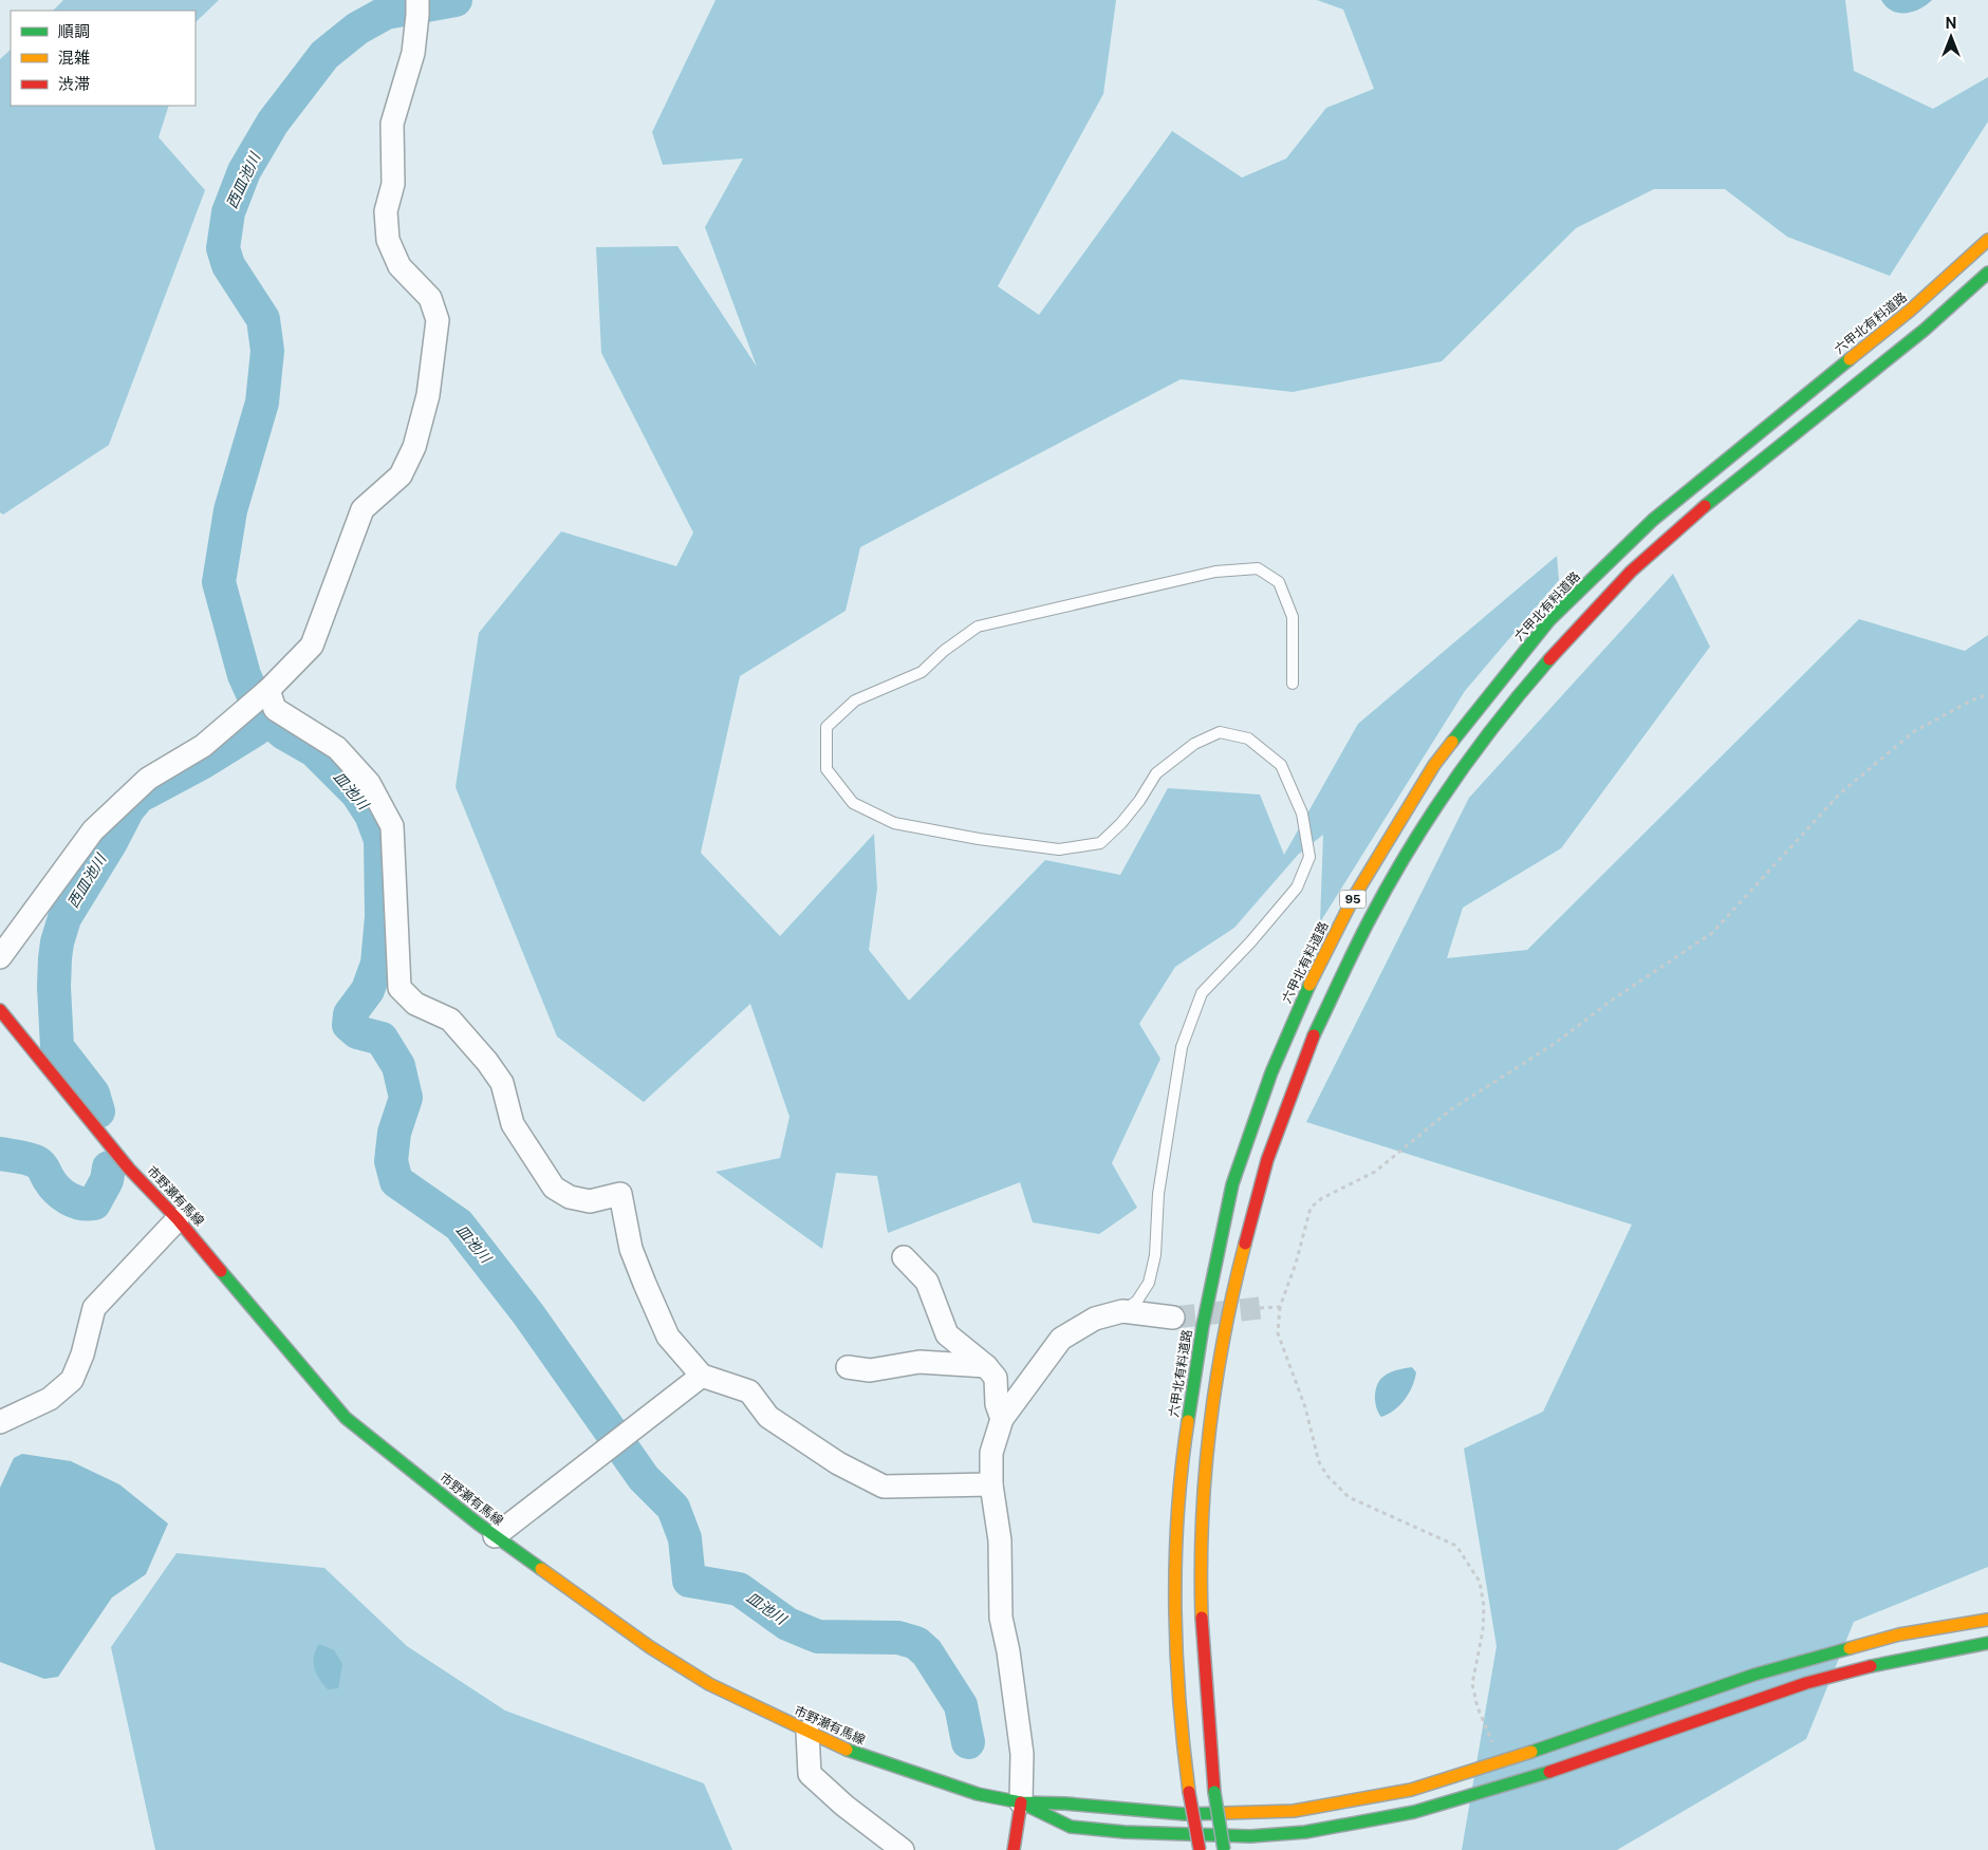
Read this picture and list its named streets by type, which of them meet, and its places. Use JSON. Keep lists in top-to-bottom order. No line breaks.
{"streets":{"main road":["六甲北有料道路","95","市野瀬有馬線"]},"water":["西皿池川","皿池川"],"legend":["順調","混雑","渋滞"],"north":"top"}
